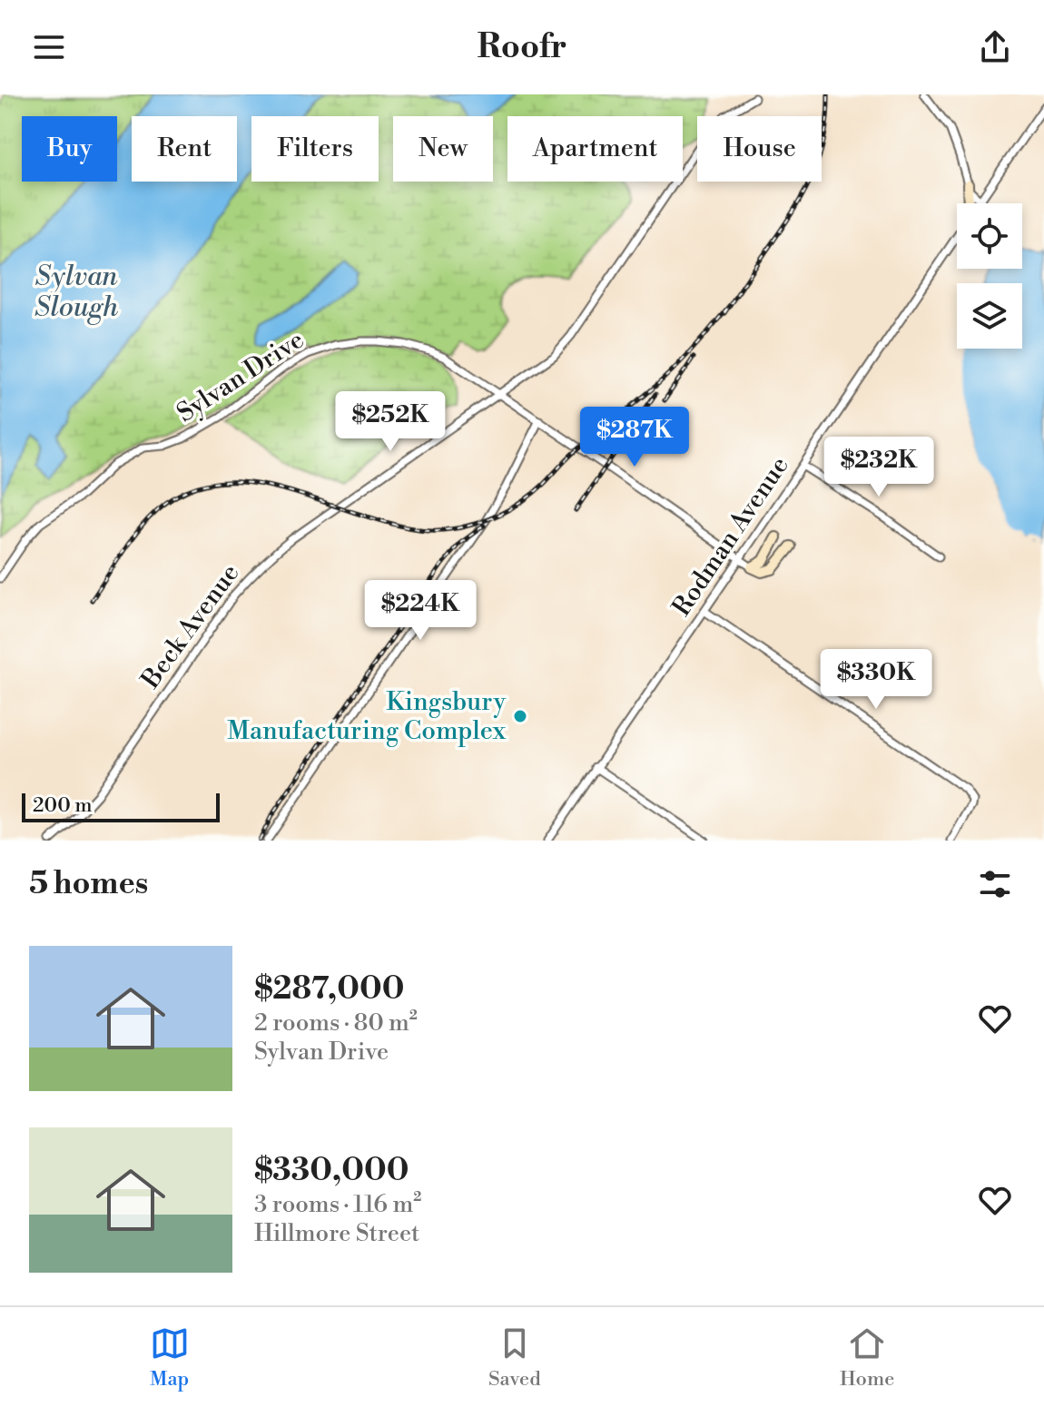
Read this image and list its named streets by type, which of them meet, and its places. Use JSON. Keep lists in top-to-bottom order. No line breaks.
{"streets":{"street":["Sylvan Drive","Rodman Avenue","Beck Avenue"]},"crossings":[["Sylvan Drive","Rodman Avenue"],["Sylvan Drive","Beck Avenue"]],"water":["Sylvan Slough"],"places":["Kingsbury Manufacturing Complex"],"scale_bar":"200 m","page":{"header":"Roofr","chip":["Buy","Rent","Filters","New","Apartment","House"],"price":["$252K","$287K","$232K","$224K","$330K"],"scale":"200 m","heading":"5 homes","list":[{"name":"$287,000","note":"2 rooms · 80 m² · Sylvan Drive"},{"name":"$330,000","note":"3 rooms · 116 m² · Hillmore Street"}],"tabs":["Map","Saved","Home"]}}
